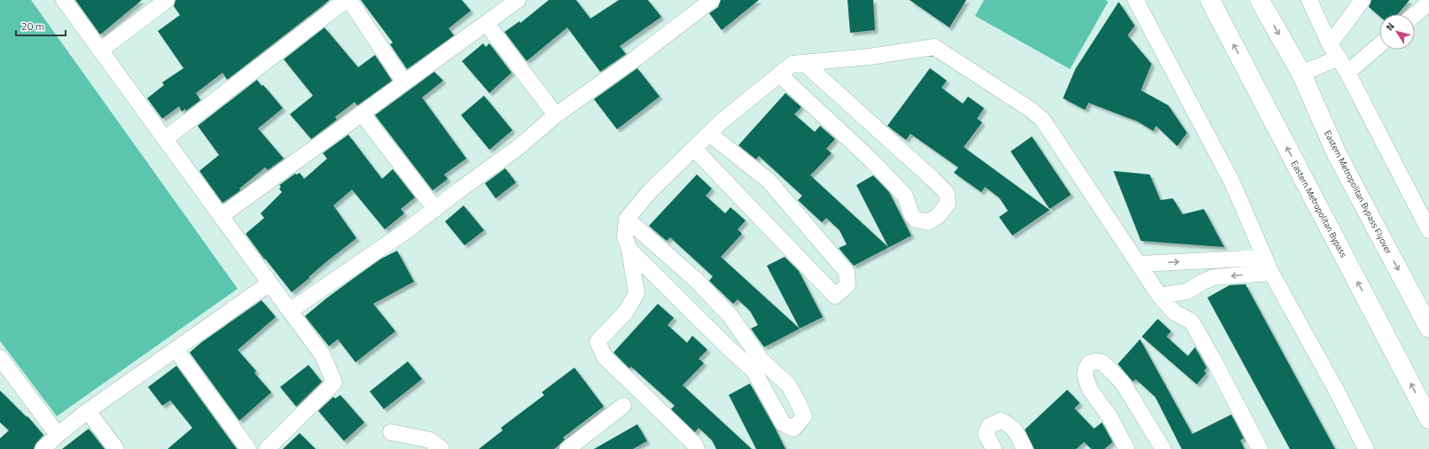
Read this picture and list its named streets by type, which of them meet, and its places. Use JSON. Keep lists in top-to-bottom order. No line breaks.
{"streets":{"main road":["Eastern Metropolitan Bypass Flyover","Eastern Metropolitan Bypass"]},"one_way":["Eastern Metropolitan Bypass Flyover","Eastern Metropolitan Bypass"],"scale_bar":"20 m","north":"top left"}
